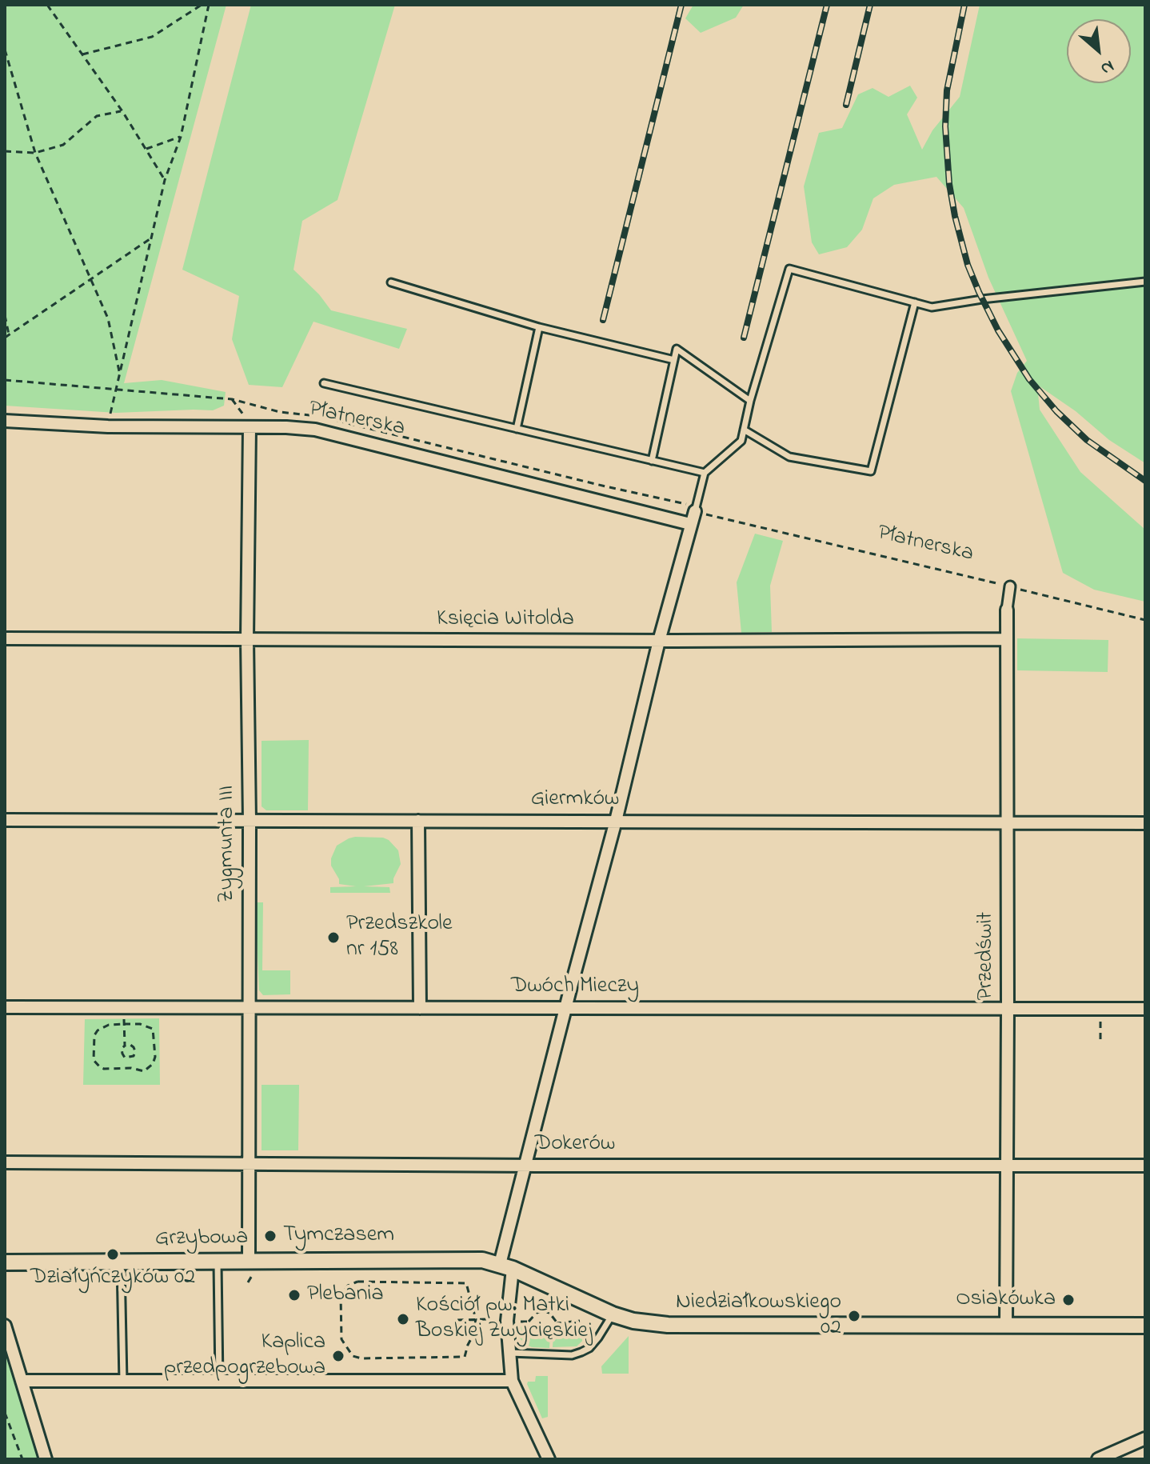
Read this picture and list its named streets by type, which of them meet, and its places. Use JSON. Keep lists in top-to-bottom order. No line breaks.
{"streets":{"street":["Płatnerska","Księcia Witolda","Giermków","Zygmunta III","Przedświt","Dwóch Mieczy","Dokerów","Grzybowa"]},"crossings":[["Płatnerska","Zygmunta III"],["Płatnerska","Przedświt"],["Księcia Witolda","Zygmunta III"],["Księcia Witolda","Przedświt"],["Giermków","Zygmunta III"],["Giermków","Przedświt"],["Zygmunta III","Dwóch Mieczy"],["Zygmunta III","Dokerów"],["Zygmunta III","Grzybowa"],["Przedświt","Dwóch Mieczy"],["Przedświt","Dokerów"],["Przedświt","Grzybowa"]],"places":["Przedszkole nr 158","Tymczasem","Działyńczyków 02","Plebania","Osiakówka","Niedziałkowskiego 02","Kościół pw. Matki Boskiej Zwycięskiej","Kaplica przedpogrzebowa"],"north":"bottom right"}
